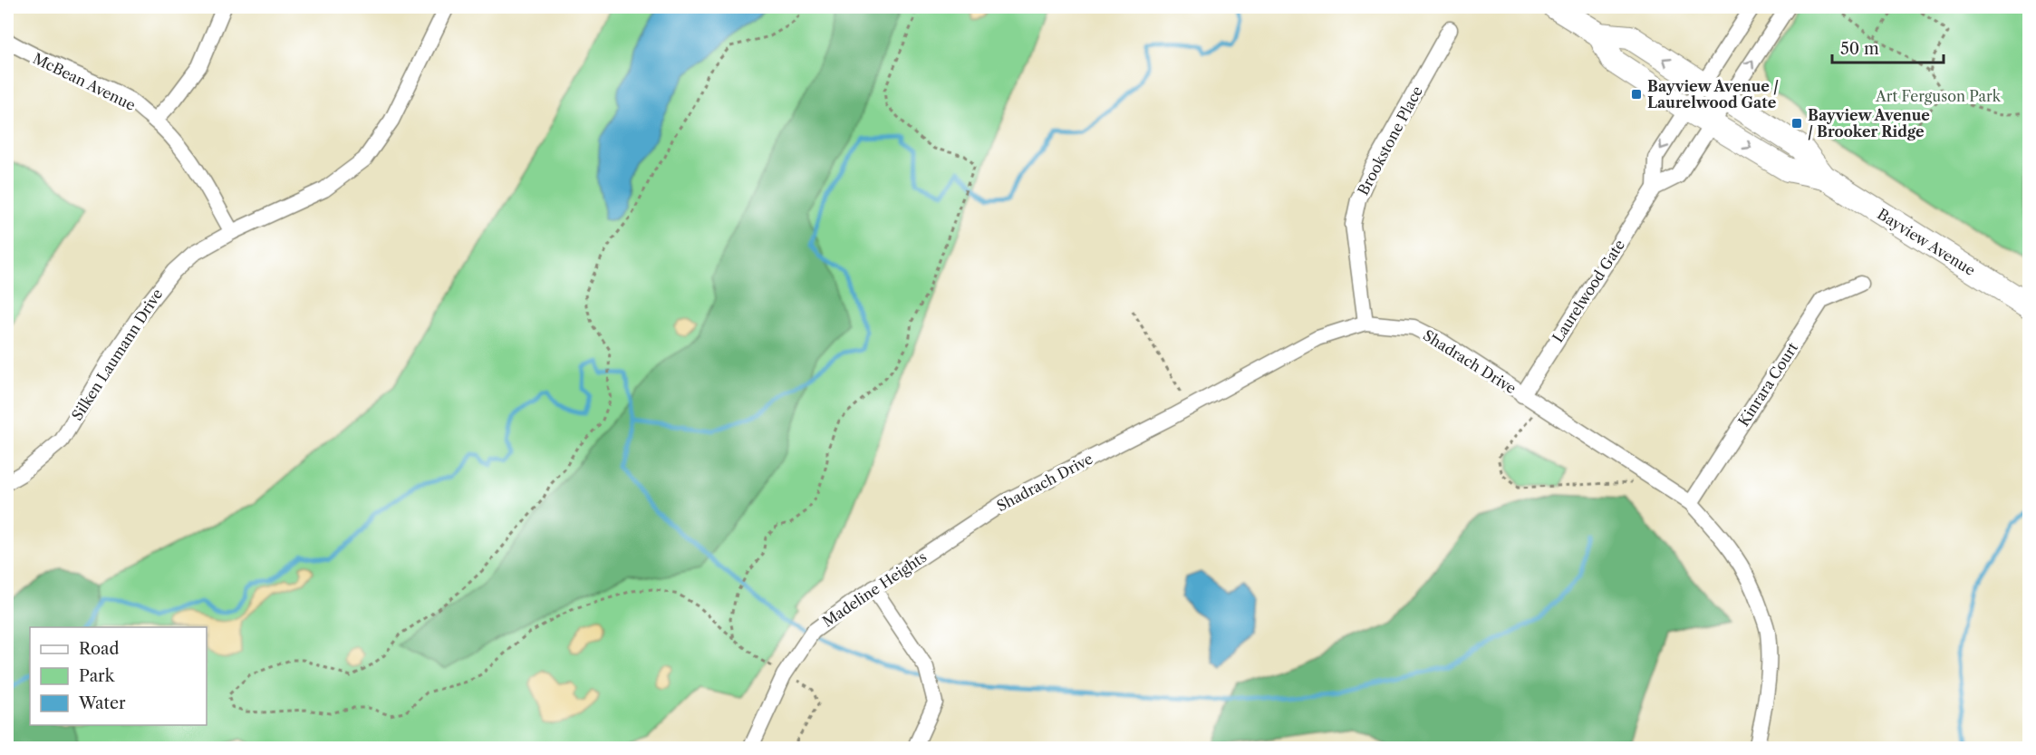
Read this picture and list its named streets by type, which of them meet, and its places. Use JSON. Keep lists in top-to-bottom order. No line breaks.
{"streets":{"main road":["Bayview Avenue"],"street":["McBean Avenue","Brookstone Place","Laurelwood Gate","Silken Laumann Drive","Shadrach Drive","Kinrara Court","Madeline Heights"]},"crossings":[["McBean Avenue","Silken Laumann Drive"],["Brookstone Place","Shadrach Drive"],["Bayview Avenue","Laurelwood Gate"],["Laurelwood Gate","Shadrach Drive"],["Shadrach Drive","Kinrara Court"],["Shadrach Drive","Madeline Heights"]],"parks":["Art Ferguson Park"],"places":{"transit":["Bayview Avenue / Laurelwood Gate","Bayview Avenue / Brooker Ridge"]},"legend":["Road","Park","Water"],"scale_bar":"50 m"}
